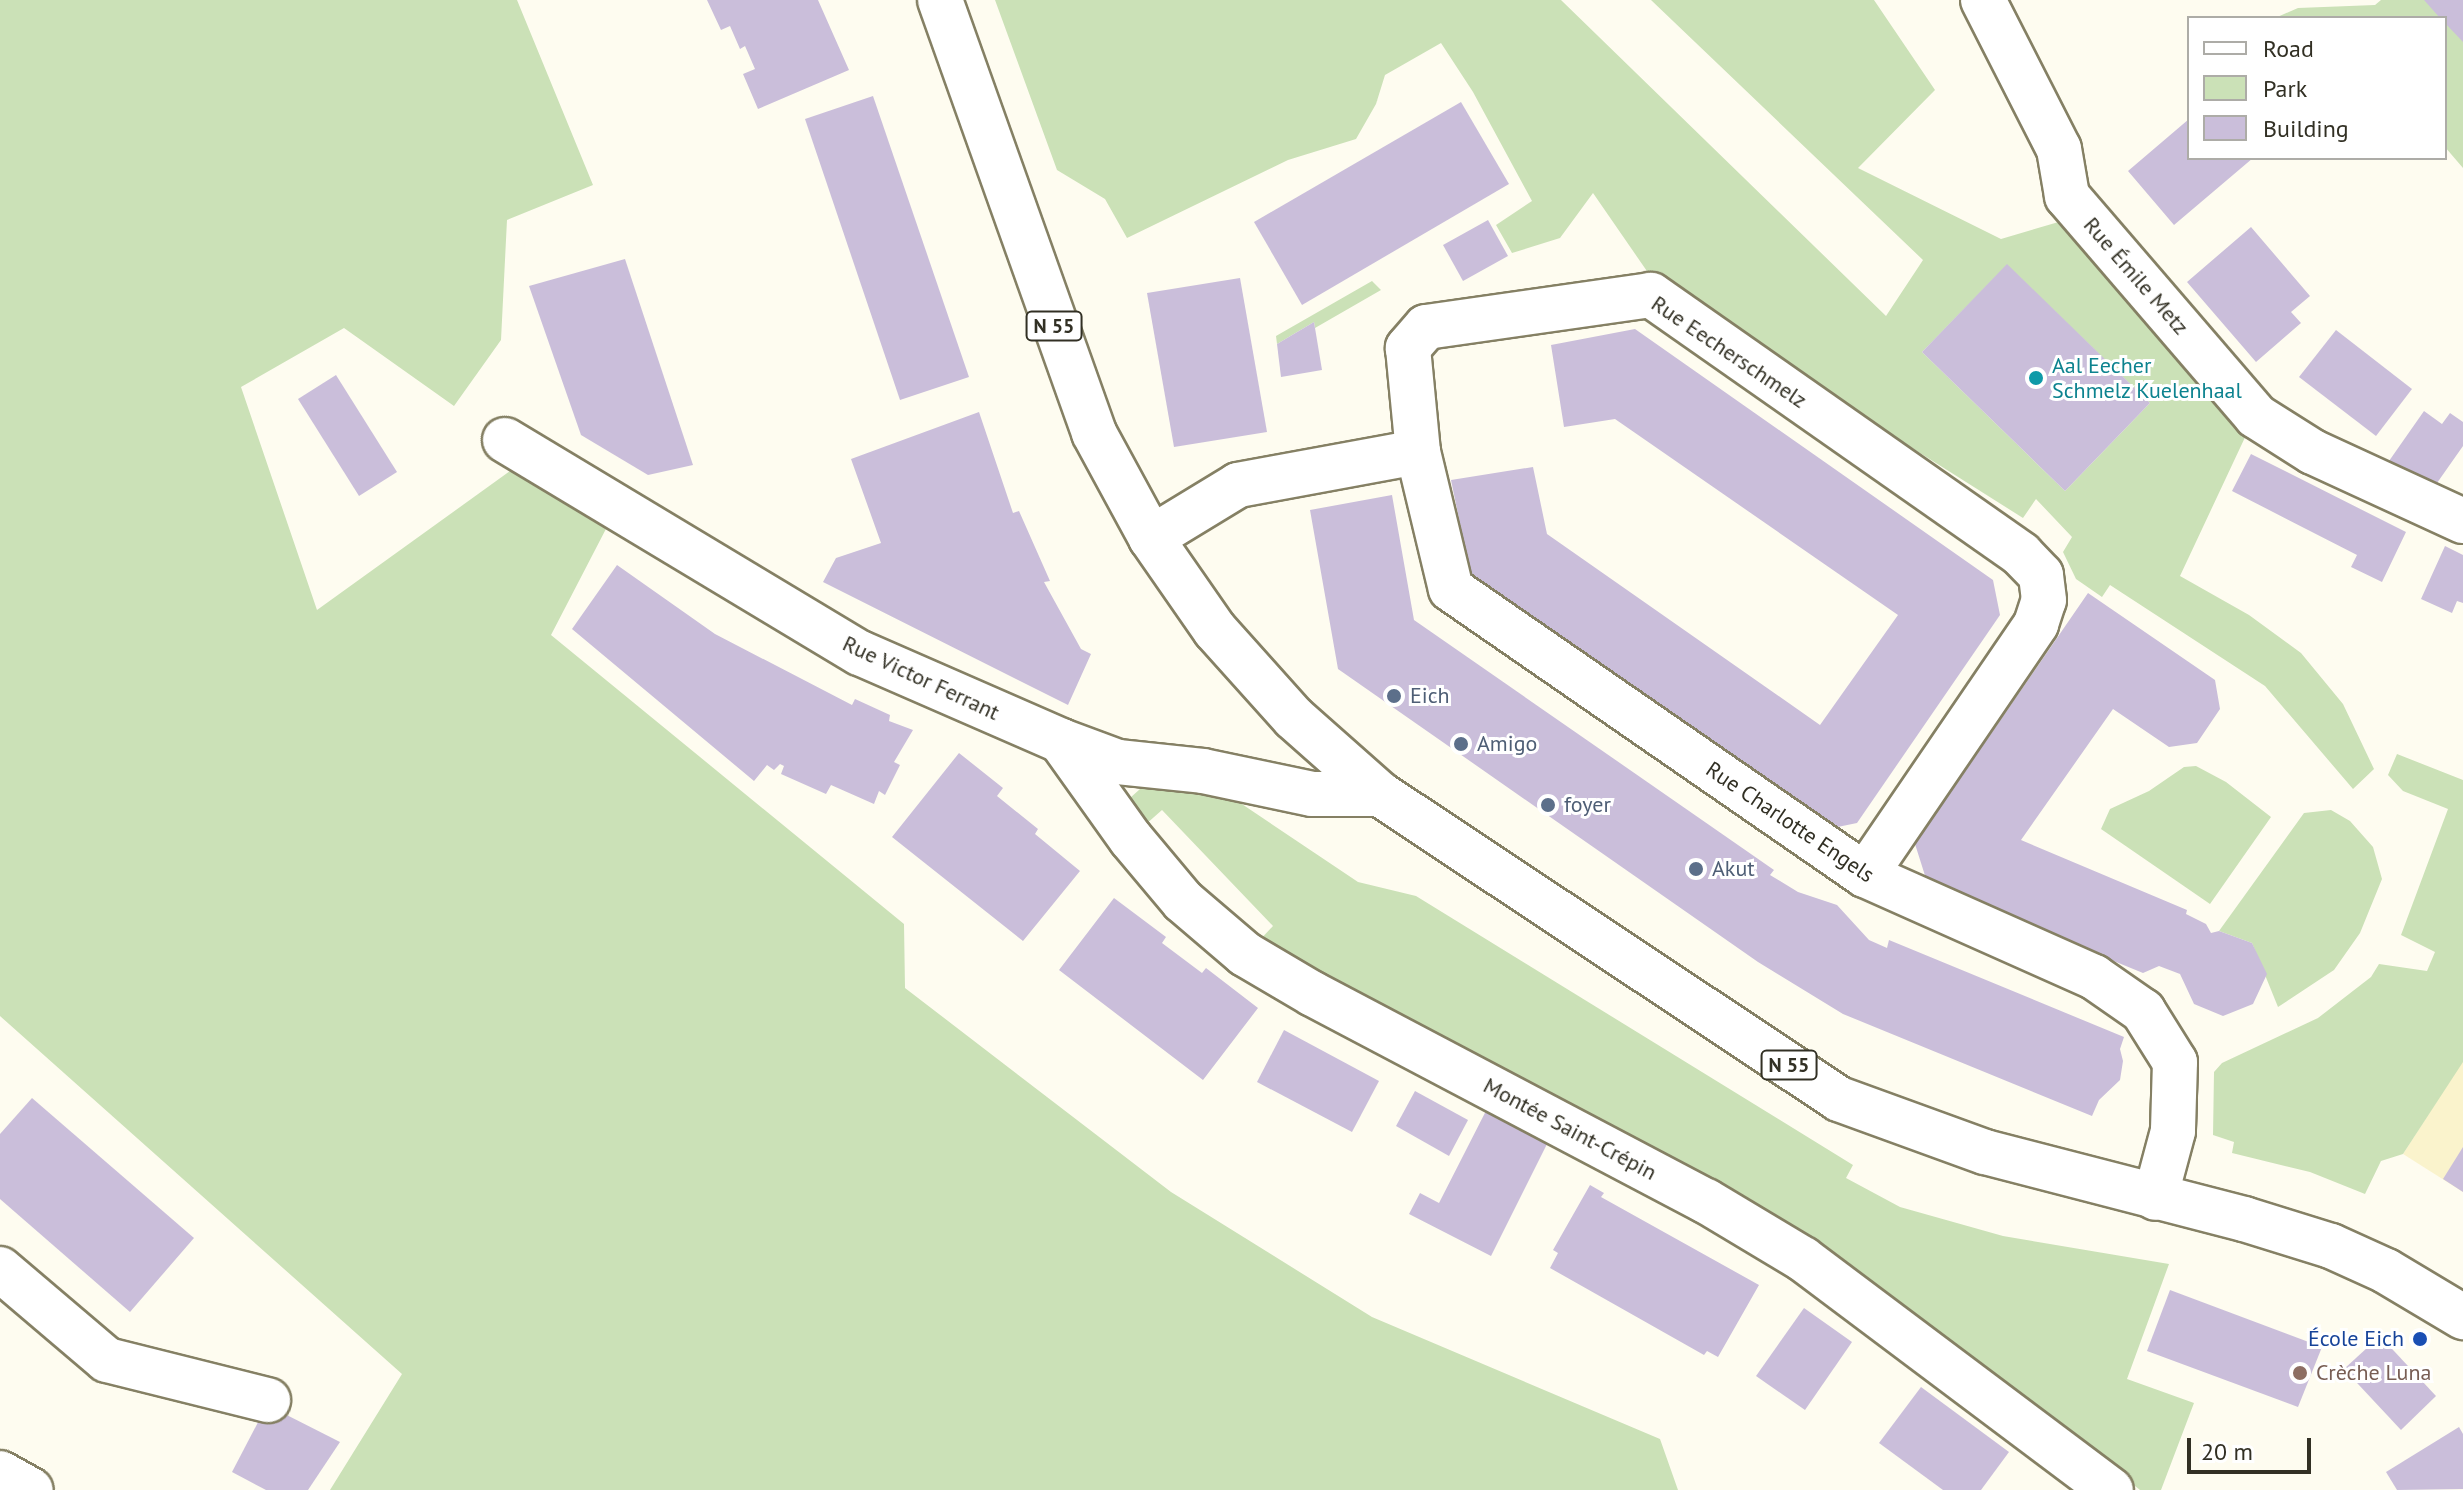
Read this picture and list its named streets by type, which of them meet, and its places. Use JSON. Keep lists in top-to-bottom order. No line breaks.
{"streets":{"street":["Rue Émile Metz","N 55","Rue Eecherschmelz","Rue Victor Ferrant","Rue Charlotte Engels","Montée Saint-Crépin"]},"crossings":[["N 55","Rue Victor Ferrant"],["N 55","Rue Charlotte Engels"],["Rue Eecherschmelz","Rue Charlotte Engels"],["Rue Victor Ferrant","Montée Saint-Crépin"]],"places":["Aal Eecher Schmelz Kuelenhaal","Eich","Amigo","foyer","Akut","École Eich","Crèche Luna"],"legend":["Road","Park","Building"],"scale_bar":"20 m"}
